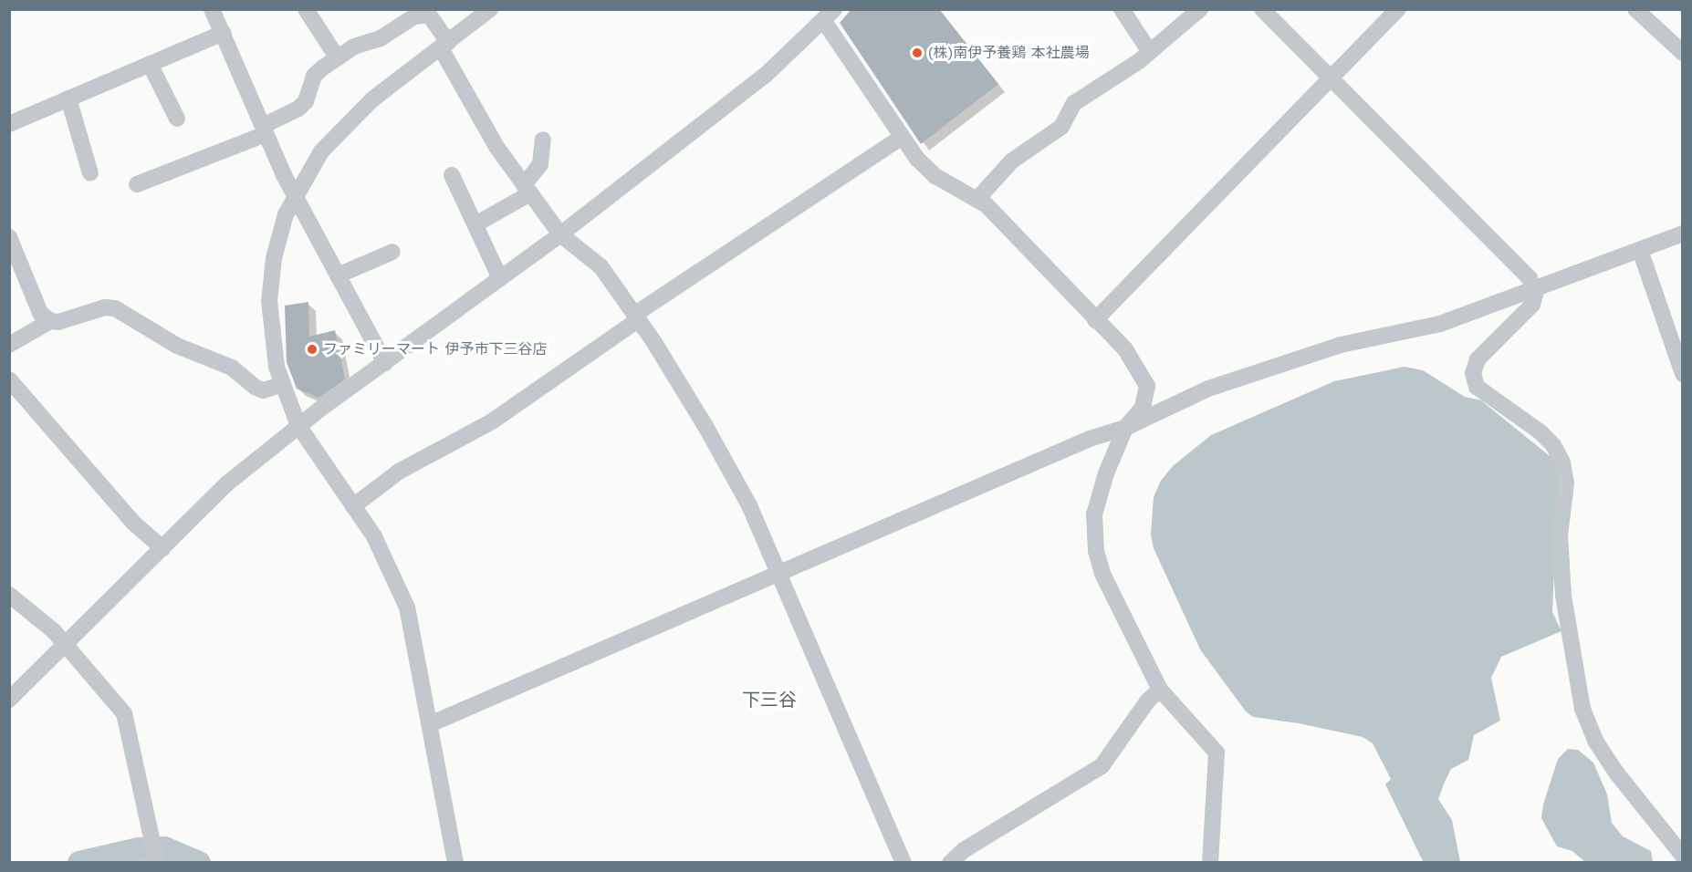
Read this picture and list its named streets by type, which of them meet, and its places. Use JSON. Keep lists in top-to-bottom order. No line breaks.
{"districts":["下三谷"],"places":["(株)南伊予養鶏 本社農場","ファミリーマート 伊予市下三谷店"]}
